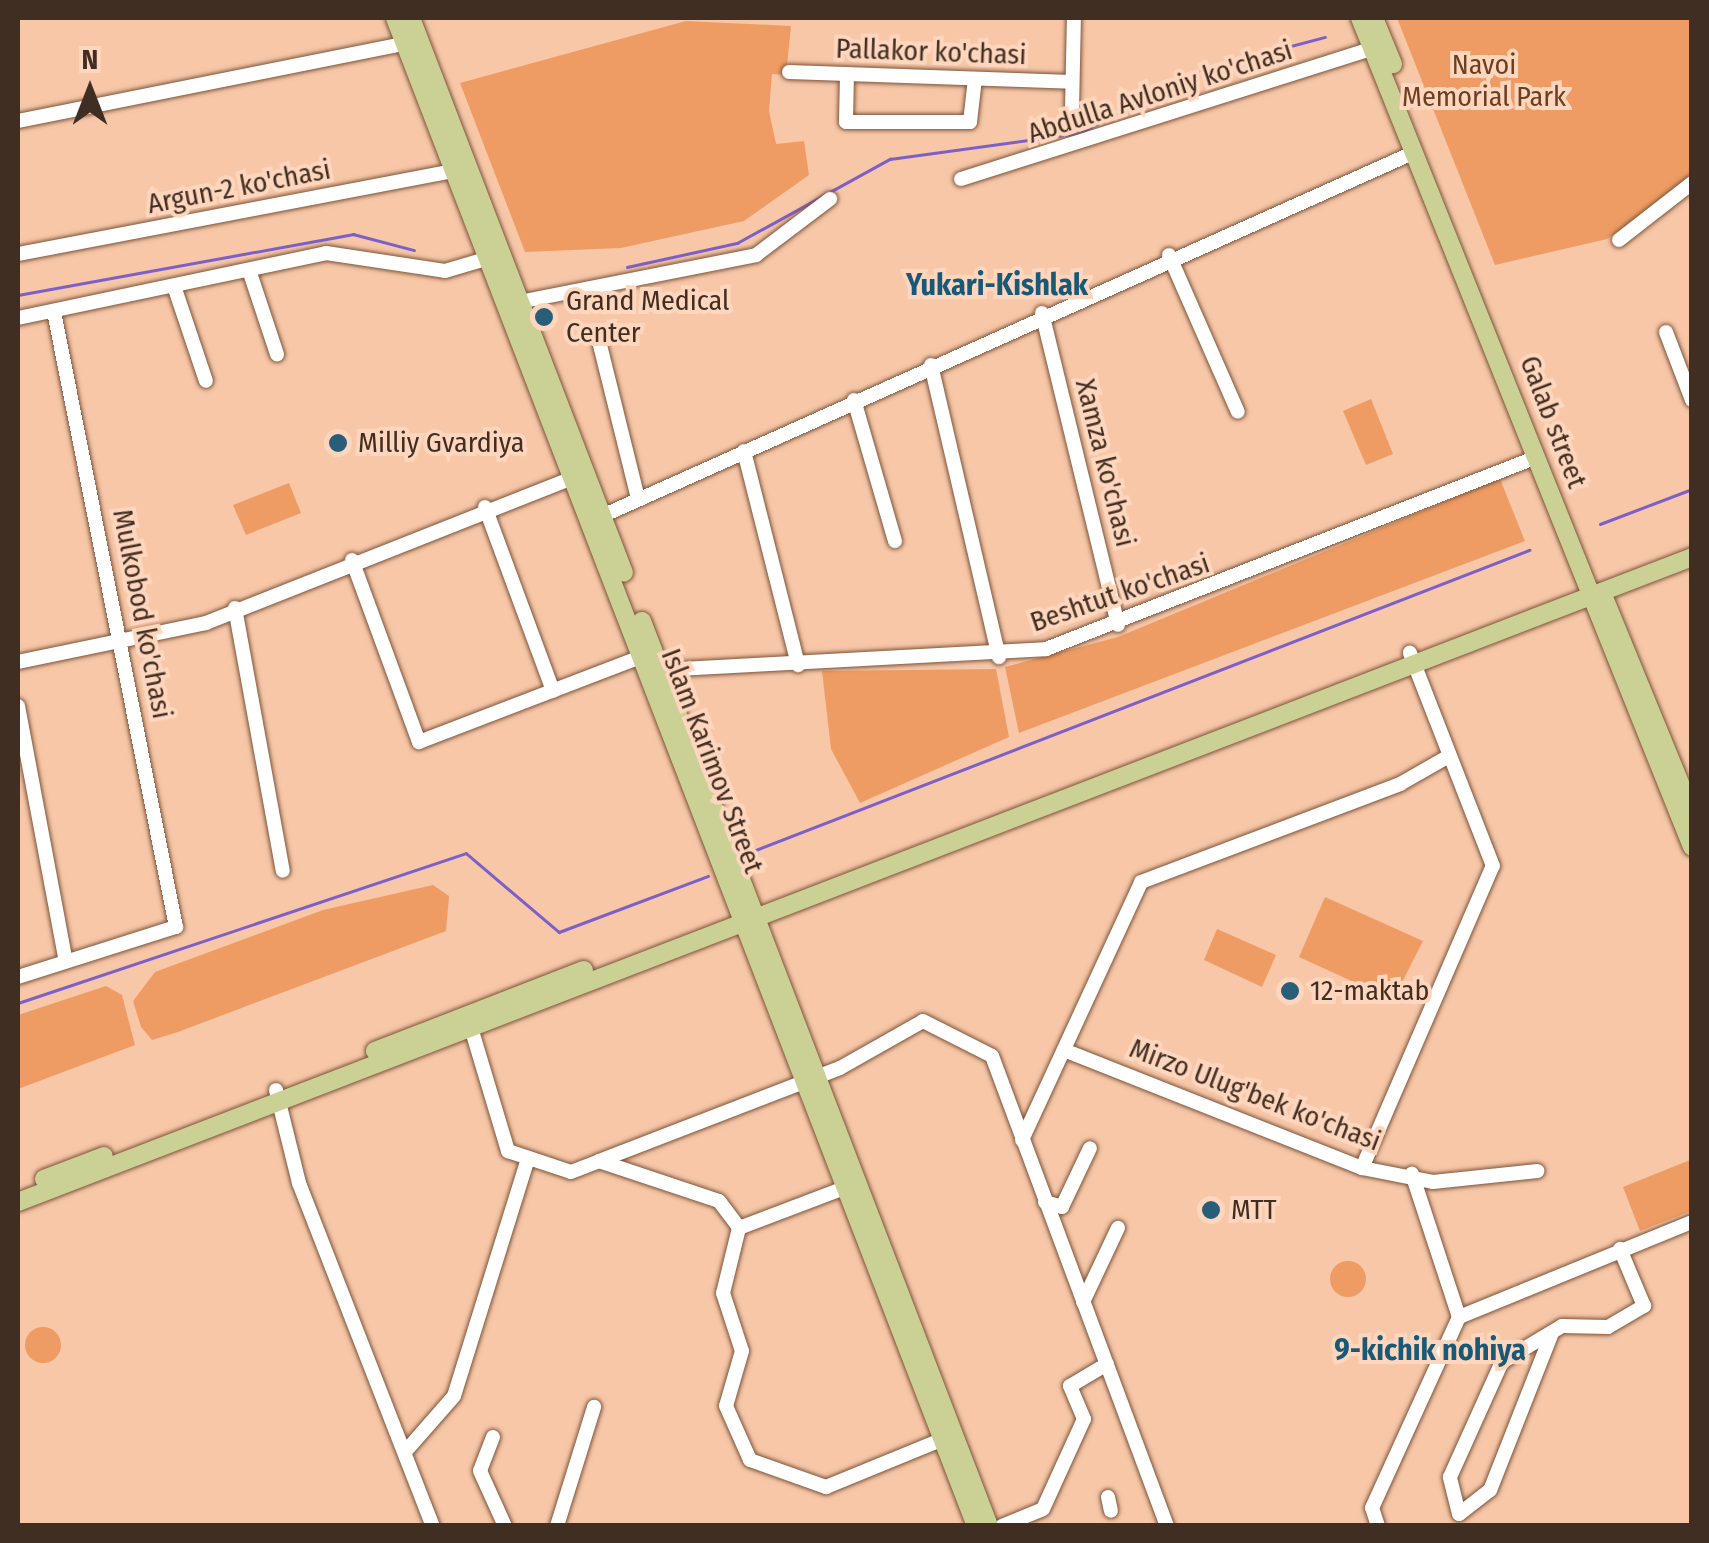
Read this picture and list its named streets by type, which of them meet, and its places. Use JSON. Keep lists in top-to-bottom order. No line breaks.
{"streets":{"main road":["Galab street","Islam Karimov Street"],"street":["Pallakor ko'chasi","Abdulla Avloniy ko'chasi","Argun-2 ko'chasi","Xamza ko'chasi","Beshtut ko'chasi","Mulkobod ko'chasi","Mirzo Ulug'bek ko'chasi"]},"crossings":[["Abdulla Avloniy ko'chasi","Galab street"],["Argun-2 ko'chasi","Islam Karimov Street"],["Galab street","Beshtut ko'chasi"],["Xamza ko'chasi","Beshtut ko'chasi"],["Beshtut ko'chasi","Islam Karimov Street"]],"districts":["Yukari-Kishlak","9-kichik nohiya"],"parks":["Navoi Memorial Park"],"places":["Grand Medical Center","Milliy Gvardiya","12-maktab","MTT"],"north":"top"}
